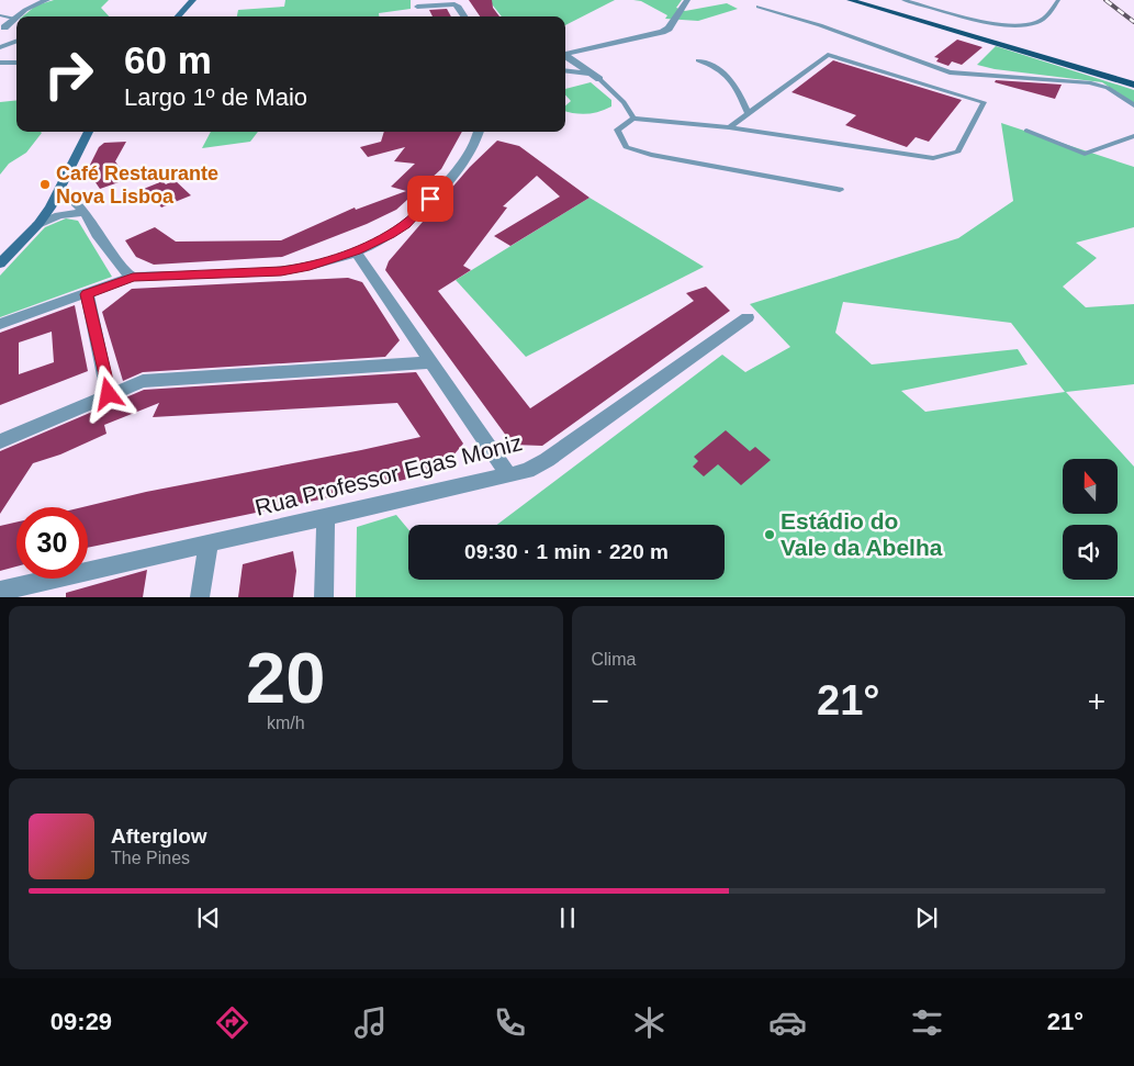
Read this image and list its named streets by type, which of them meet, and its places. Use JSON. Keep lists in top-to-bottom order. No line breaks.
{"streets":{"street":["Rua Professor Egas Moniz"]},"places":["Café Restaurante Nova Lisboa","Estádio do Vale da Abelha"],"north":"top","page":{"turn":["60 m","Largo 1º de Maio"],"limit":"30","trip":"09:30 · 1 min · 220 m","tile":[["20","km/h"],"Clima"],"heat":["−","21°","+"],"song":["Afterglow","The Pines"],"tabs":["09:29","21°"]}}
